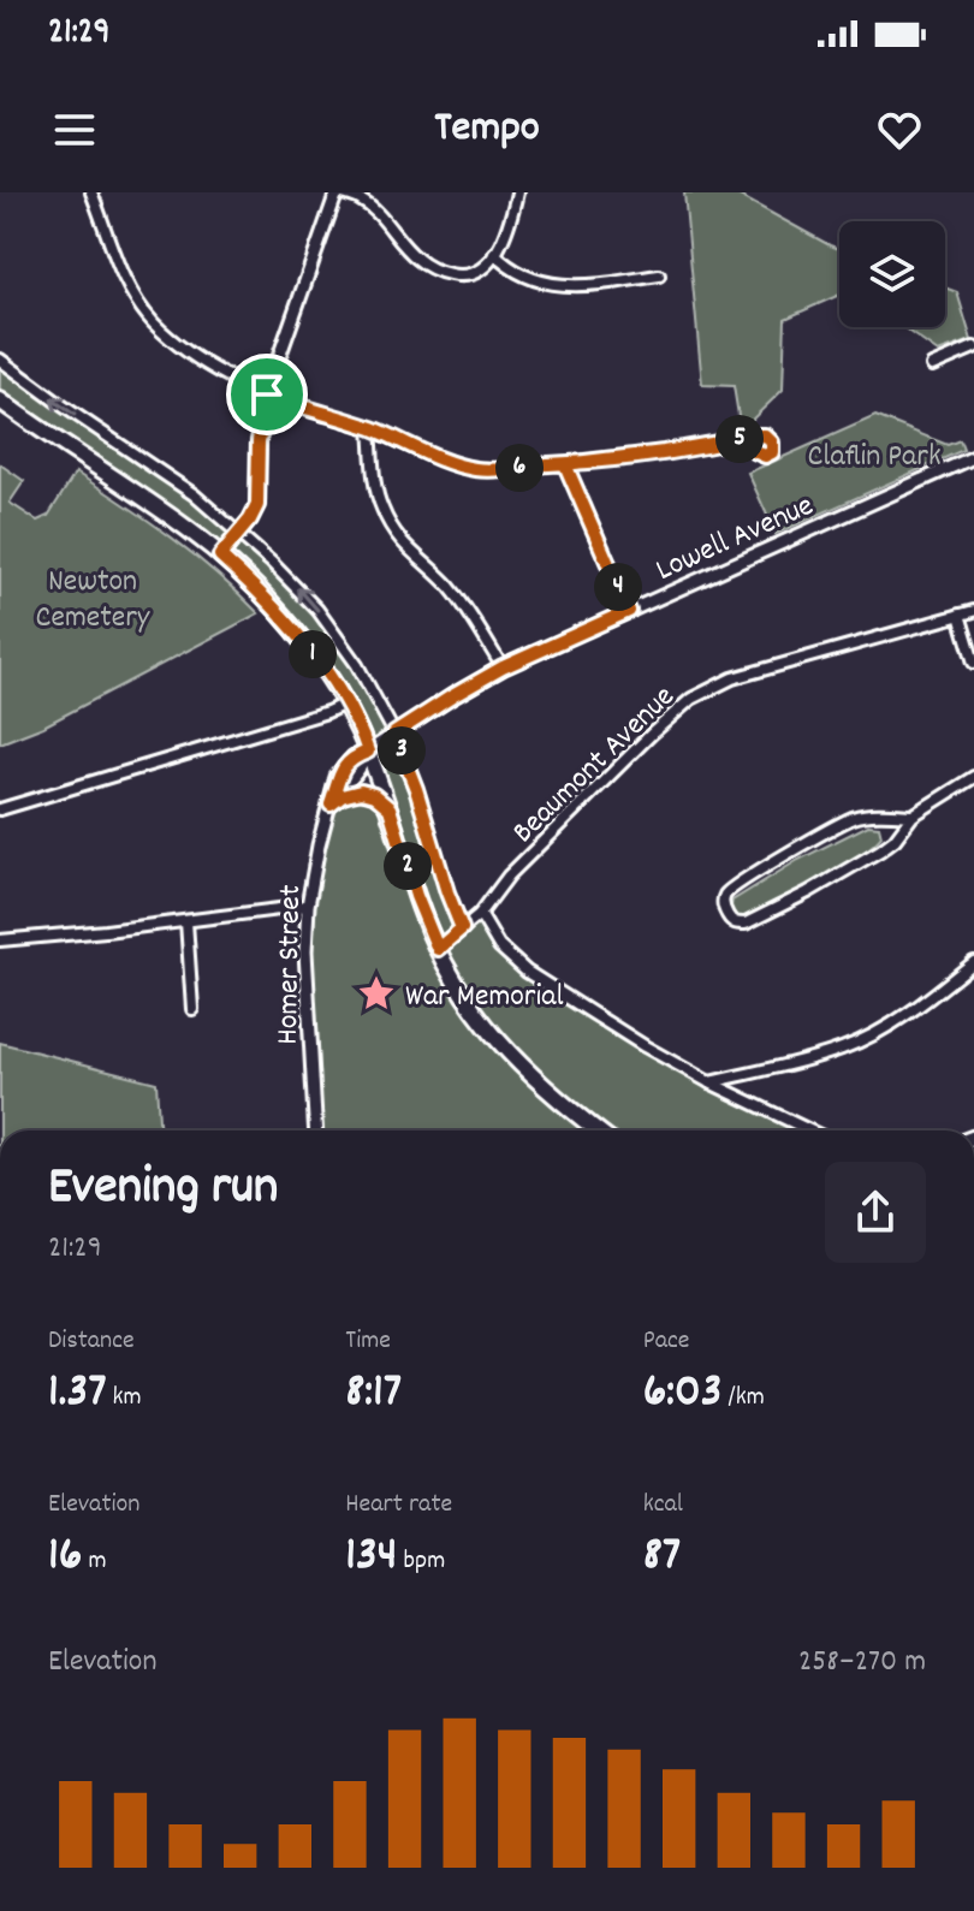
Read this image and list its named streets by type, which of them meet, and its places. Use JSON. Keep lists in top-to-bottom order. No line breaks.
{"streets":{"street":["Lowell Avenue","Beaumont Avenue","Homer Street"]},"crossings":[["Lowell Avenue","Homer Street"]],"parks":["Claflin Park","Newton Cemetery"],"places":{"place":["War Memorial"]},"page":{"status":"21:29","header":"Tempo","pins":["5","6","4","1","3","2"],"heading":["Evening run","21:29"],"stats":[["Distance","1.37 km"],["Time","8:17"],["Pace","6:03 /km"],["Elevation","16 m"],["Heart rate","134 bpm"],["kcal","87"]],"chart":["Elevation","258–270 m"]}}
